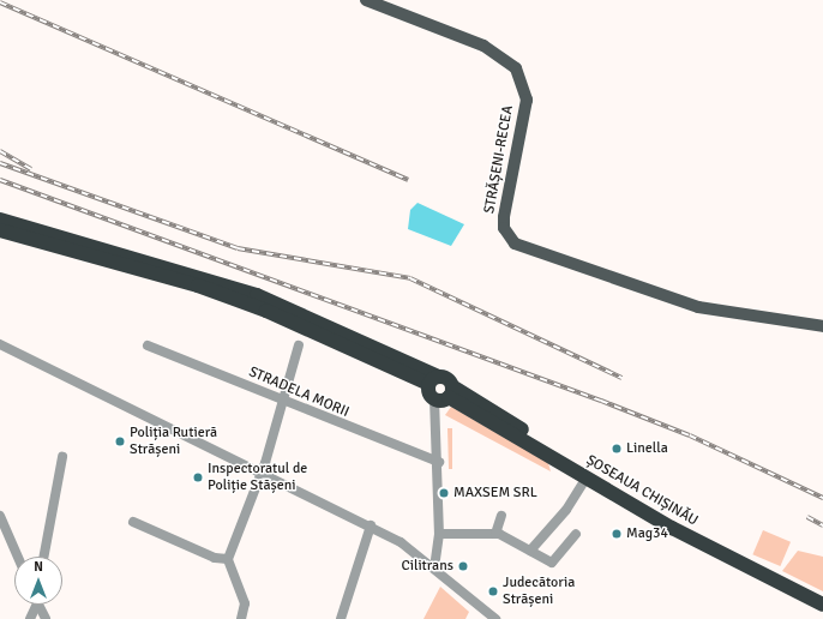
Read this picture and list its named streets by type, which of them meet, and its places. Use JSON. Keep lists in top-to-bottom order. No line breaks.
{"streets":{"highway":["ȘOSEAUA CHIȘINĂU"],"main road":["STRĂȘENI-RECEA"],"street":["STRADELA MORII"]},"places":["Poliția Rutieră Strășeni","Linella","Inspectoratul de Poliție Stășeni","MAXSEM SRL","Mag34","Cilitrans","Judecătoria Strășeni"],"north":"top"}
